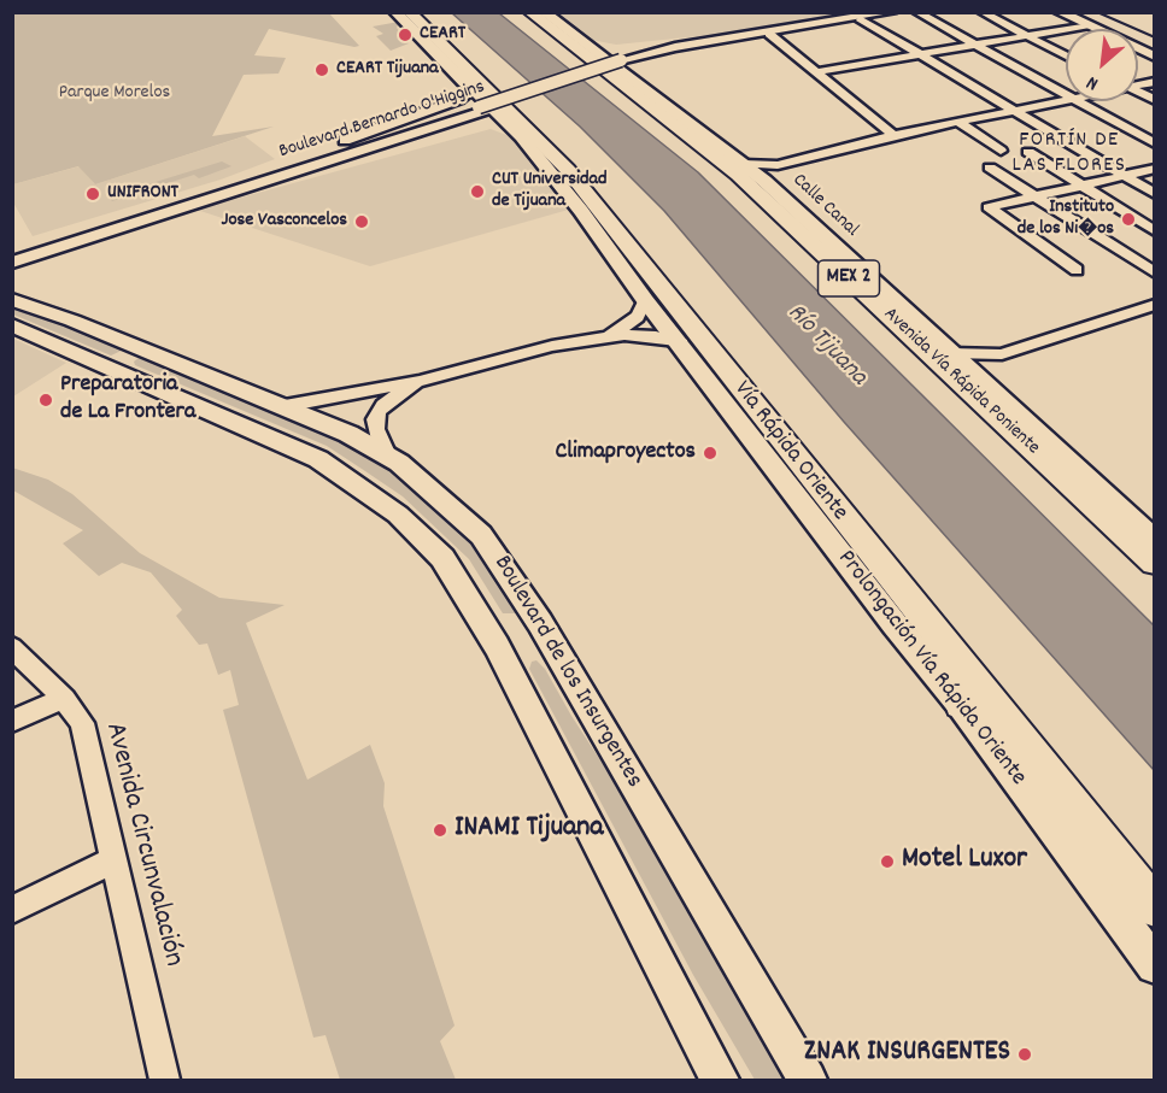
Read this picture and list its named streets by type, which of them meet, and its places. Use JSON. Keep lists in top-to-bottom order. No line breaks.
{"streets":{"highway":["MEX 2","Avenida Vía Rápida Poniente","Vía Rápida Oriente"],"main road":["Boulevard Bernardo O'Higgins","Calle Canal","Prolongación Vía Rápida Oriente","Boulevard de los Insurgentes"],"street":["Avenida Circunvalación"]},"districts":["FORTÍN DE LAS FLORES"],"water":["Río Tijuana"],"parks":["Parque Morelos"],"places":["CEART","CEART Tijuana","CUT Universidad de Tijuana","UNIFRONT","Instituto de los Ni�os","Jose Vasconcelos","Preparatoria de La Frontera","Climaproyectos","INAMI Tijuana","Motel Luxor","ZNAK INSURGENTES"],"north":"bottom left"}
